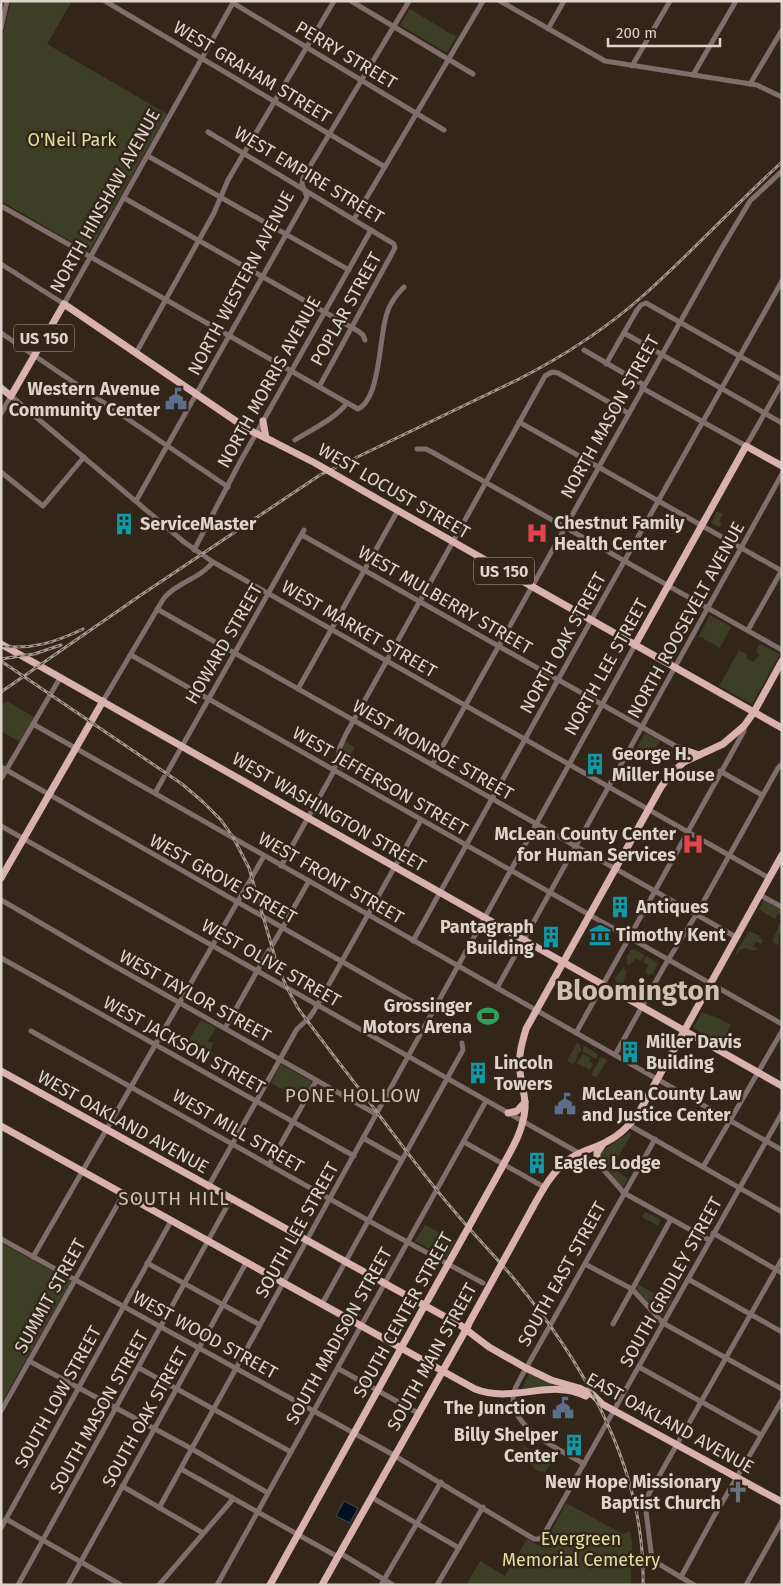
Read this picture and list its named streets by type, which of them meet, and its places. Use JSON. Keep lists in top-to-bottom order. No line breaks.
{"streets":{"main road":["NORTH HINSHAW AVENUE","US 150","WEST LOCUST STREET","WEST MARKET STREET","NORTH LEE STREET","WEST WASHINGTON STREET","WEST OAKLAND AVENUE","SOUTH CENTER STREET","SOUTH MAIN STREET","EAST OAKLAND AVENUE"],"street":["PERRY STREET","WEST GRAHAM STREET","WEST EMPIRE STREET","NORTH WESTERN AVENUE","POPLAR STREET","NORTH MORRIS AVENUE","NORTH MASON STREET","WEST MULBERRY STREET","NORTH ROOSEVELT AVENUE","NORTH OAK STREET","HOWARD STREET","WEST MONROE STREET","WEST JEFFERSON STREET","WEST FRONT STREET","WEST GROVE STREET","WEST OLIVE STREET","WEST TAYLOR STREET","WEST JACKSON STREET","WEST MILL STREET","SOUTH LEE STREET","SOUTH EAST STREET","SOUTH GRIDLEY STREET","SUMMIT STREET","WEST WOOD STREET","SOUTH MADISON STREET","SOUTH LOW STREET","SOUTH MASON STREET","SOUTH OAK STREET"]},"crossings":[["PERRY STREET","NORTH HINSHAW AVENUE"],["PERRY STREET","NORTH WESTERN AVENUE"],["WEST GRAHAM STREET","NORTH HINSHAW AVENUE"],["WEST GRAHAM STREET","NORTH WESTERN AVENUE"],["WEST EMPIRE STREET","NORTH WESTERN AVENUE"],["WEST EMPIRE STREET","POPLAR STREET"],["WEST EMPIRE STREET","NORTH MORRIS AVENUE"],["NORTH HINSHAW AVENUE","WEST LOCUST STREET"],["NORTH HINSHAW AVENUE","WEST MARKET STREET"],["NORTH WESTERN AVENUE","WEST LOCUST STREET"],["NORTH WESTERN AVENUE","WEST MARKET STREET"],["NORTH MORRIS AVENUE","WEST LOCUST STREET"],["NORTH MORRIS AVENUE","WEST MARKET STREET"],["NORTH MASON STREET","WEST LOCUST STREET"],["NORTH MASON STREET","WEST MULBERRY STREET"],["NORTH MASON STREET","WEST MARKET STREET"],["NORTH MASON STREET","WEST MONROE STREET"],["WEST LOCUST STREET","NORTH ROOSEVELT AVENUE"],["WEST LOCUST STREET","NORTH OAK STREET"],["WEST LOCUST STREET","NORTH LEE STREET"],["WEST MULBERRY STREET","NORTH ROOSEVELT AVENUE"],["WEST MULBERRY STREET","NORTH OAK STREET"],["WEST MULBERRY STREET","HOWARD STREET"],["WEST MULBERRY STREET","NORTH LEE STREET"],["NORTH ROOSEVELT AVENUE","WEST MARKET STREET"],["NORTH ROOSEVELT AVENUE","WEST MONROE STREET"],["NORTH ROOSEVELT AVENUE","WEST JEFFERSON STREET"],["NORTH ROOSEVELT AVENUE","WEST WASHINGTON STREET"],["NORTH ROOSEVELT AVENUE","WEST FRONT STREET"],["WEST MARKET STREET","NORTH OAK STREET"],["WEST MARKET STREET","HOWARD STREET"],["WEST MARKET STREET","NORTH LEE STREET"],["NORTH OAK STREET","WEST MONROE STREET"],["NORTH OAK STREET","WEST JEFFERSON STREET"],["NORTH OAK STREET","WEST WASHINGTON STREET"],["NORTH OAK STREET","WEST FRONT STREET"],["HOWARD STREET","WEST MONROE STREET"],["HOWARD STREET","WEST JEFFERSON STREET"],["HOWARD STREET","WEST WASHINGTON STREET"],["NORTH LEE STREET","WEST MONROE STREET"],["NORTH LEE STREET","WEST JEFFERSON STREET"],["NORTH LEE STREET","WEST WASHINGTON STREET"],["NORTH LEE STREET","WEST FRONT STREET"],["NORTH LEE STREET","SOUTH LEE STREET"],["WEST FRONT STREET","SOUTH LEE STREET"],["WEST FRONT STREET","SOUTH GRIDLEY STREET"],["WEST FRONT STREET","SOUTH CENTER STREET"],["WEST GROVE STREET","SOUTH LEE STREET"],["WEST OLIVE STREET","SOUTH LEE STREET"],["WEST OLIVE STREET","SOUTH EAST STREET"],["WEST OLIVE STREET","SOUTH CENTER STREET"],["WEST OLIVE STREET","SOUTH MADISON STREET"],["WEST OLIVE STREET","SOUTH MAIN STREET"],["WEST TAYLOR STREET","SOUTH LEE STREET"],["WEST JACKSON STREET","SOUTH LEE STREET"],["WEST OAKLAND AVENUE","SOUTH LEE STREET"],["WEST OAKLAND AVENUE","SOUTH CENTER STREET"],["WEST OAKLAND AVENUE","SOUTH MADISON STREET"],["WEST OAKLAND AVENUE","SOUTH MAIN STREET"],["WEST OAKLAND AVENUE","SOUTH MASON STREET"],["WEST OAKLAND AVENUE","EAST OAKLAND AVENUE"],["WEST MILL STREET","SOUTH LEE STREET"],["WEST MILL STREET","SOUTH MADISON STREET"],["SOUTH LEE STREET","WEST WOOD STREET"],["SOUTH EAST STREET","EAST OAKLAND AVENUE"],["SOUTH GRIDLEY STREET","WEST WOOD STREET"],["SOUTH GRIDLEY STREET","EAST OAKLAND AVENUE"],["SUMMIT STREET","WEST WOOD STREET"],["SOUTH CENTER STREET","WEST WOOD STREET"],["WEST WOOD STREET","SOUTH MADISON STREET"],["WEST WOOD STREET","SOUTH MAIN STREET"],["WEST WOOD STREET","SOUTH LOW STREET"],["WEST WOOD STREET","SOUTH MASON STREET"],["WEST WOOD STREET","SOUTH OAK STREET"],["SOUTH MAIN STREET","EAST OAKLAND AVENUE"]],"districts":["Bloomington","PONE HOLLOW","SOUTH HILL"],"parks":["O'Neil Park","Evergreen Memorial Cemetery"],"places":{"public building":["Western Avenue Community Center","McLean County Law and Justice Center","The Junction"],"building":["ServiceMaster","George H. Miller House","Antiques","Pantagraph Building","Miller Davis Building","Lincoln Towers","Eagles Lodge","Billy Shelper Center"],"hospital":["Chestnut Family Health Center","McLean County Center for Human Services"],"museum":["Timothy Kent"],"sports":["Grossinger Motors Arena"],"church":["New Hope Missionary Baptist Church"]},"scale_bar":"200 m"}
